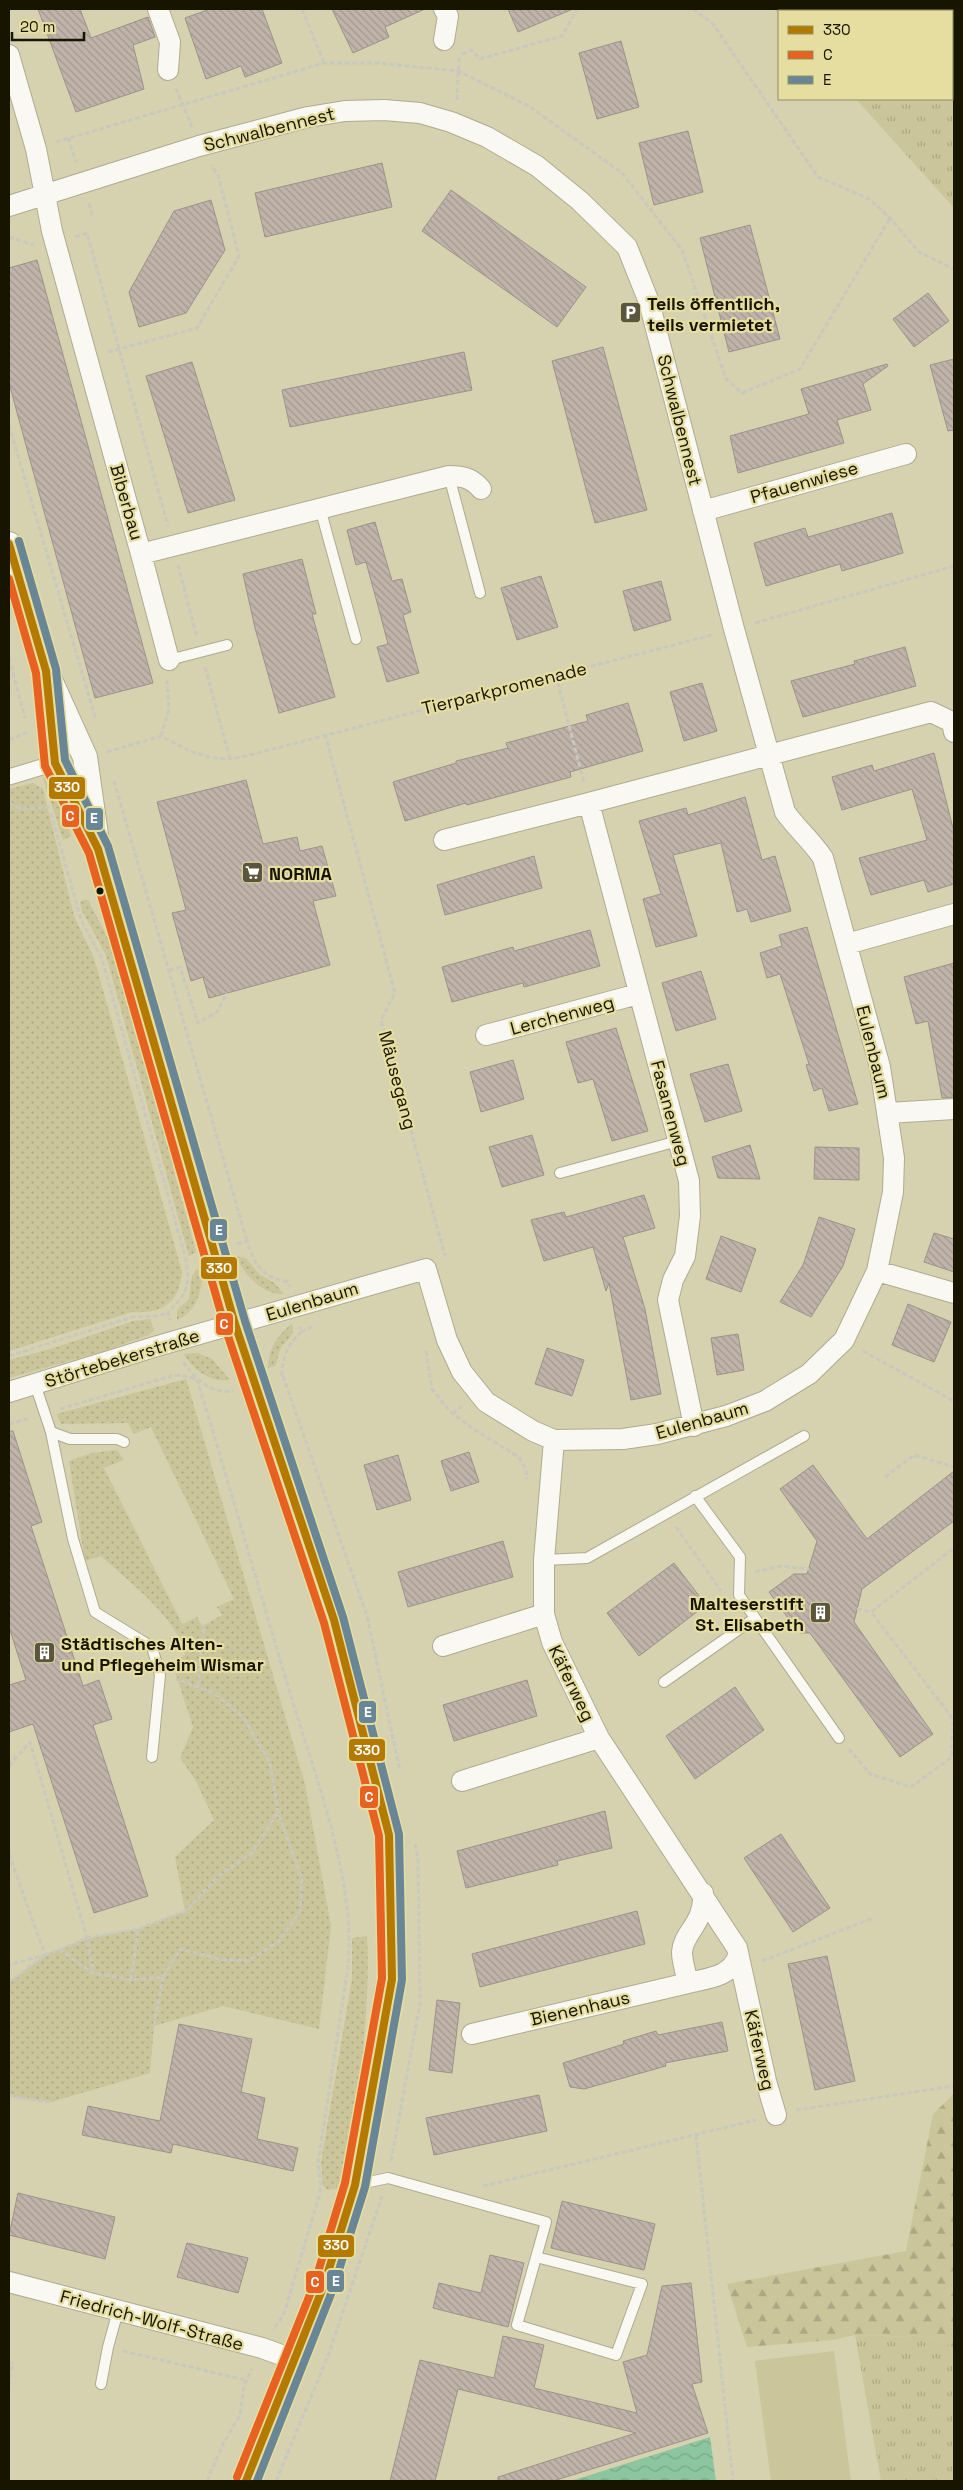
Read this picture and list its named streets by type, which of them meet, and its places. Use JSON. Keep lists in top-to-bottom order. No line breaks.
{"streets":{"street":["Schwalbennest","Pfauenwiese","Biberbau","Lerchenweg","Eulenbaum","Fasanenweg","Störtebekerstraße","Käferweg","Bienenhaus","Friedrich-Wolf-Straße"],"path":["Tierparkpromenade","Mäusegang"]},"crossings":[["Schwalbennest","Pfauenwiese"],["Schwalbennest","Biberbau"],["Schwalbennest","Tierparkpromenade"],["Schwalbennest","Eulenbaum"],["Tierparkpromenade","Mäusegang"],["Lerchenweg","Fasanenweg"],["Eulenbaum","Fasanenweg"],["Eulenbaum","Störtebekerstraße"],["Eulenbaum","Käferweg"]],"places":{"parking":["Teils öffentlich, teils vermietet"],"supermarket":["NORMA"],"building":["Malteserstift St. Elisabeth","Städtisches Alten- und Pflegeheim Wismar"]},"lines":["transit line E","transit line 330","transit line C"],"legend":["330","C","E"],"scale_bar":"20 m"}
